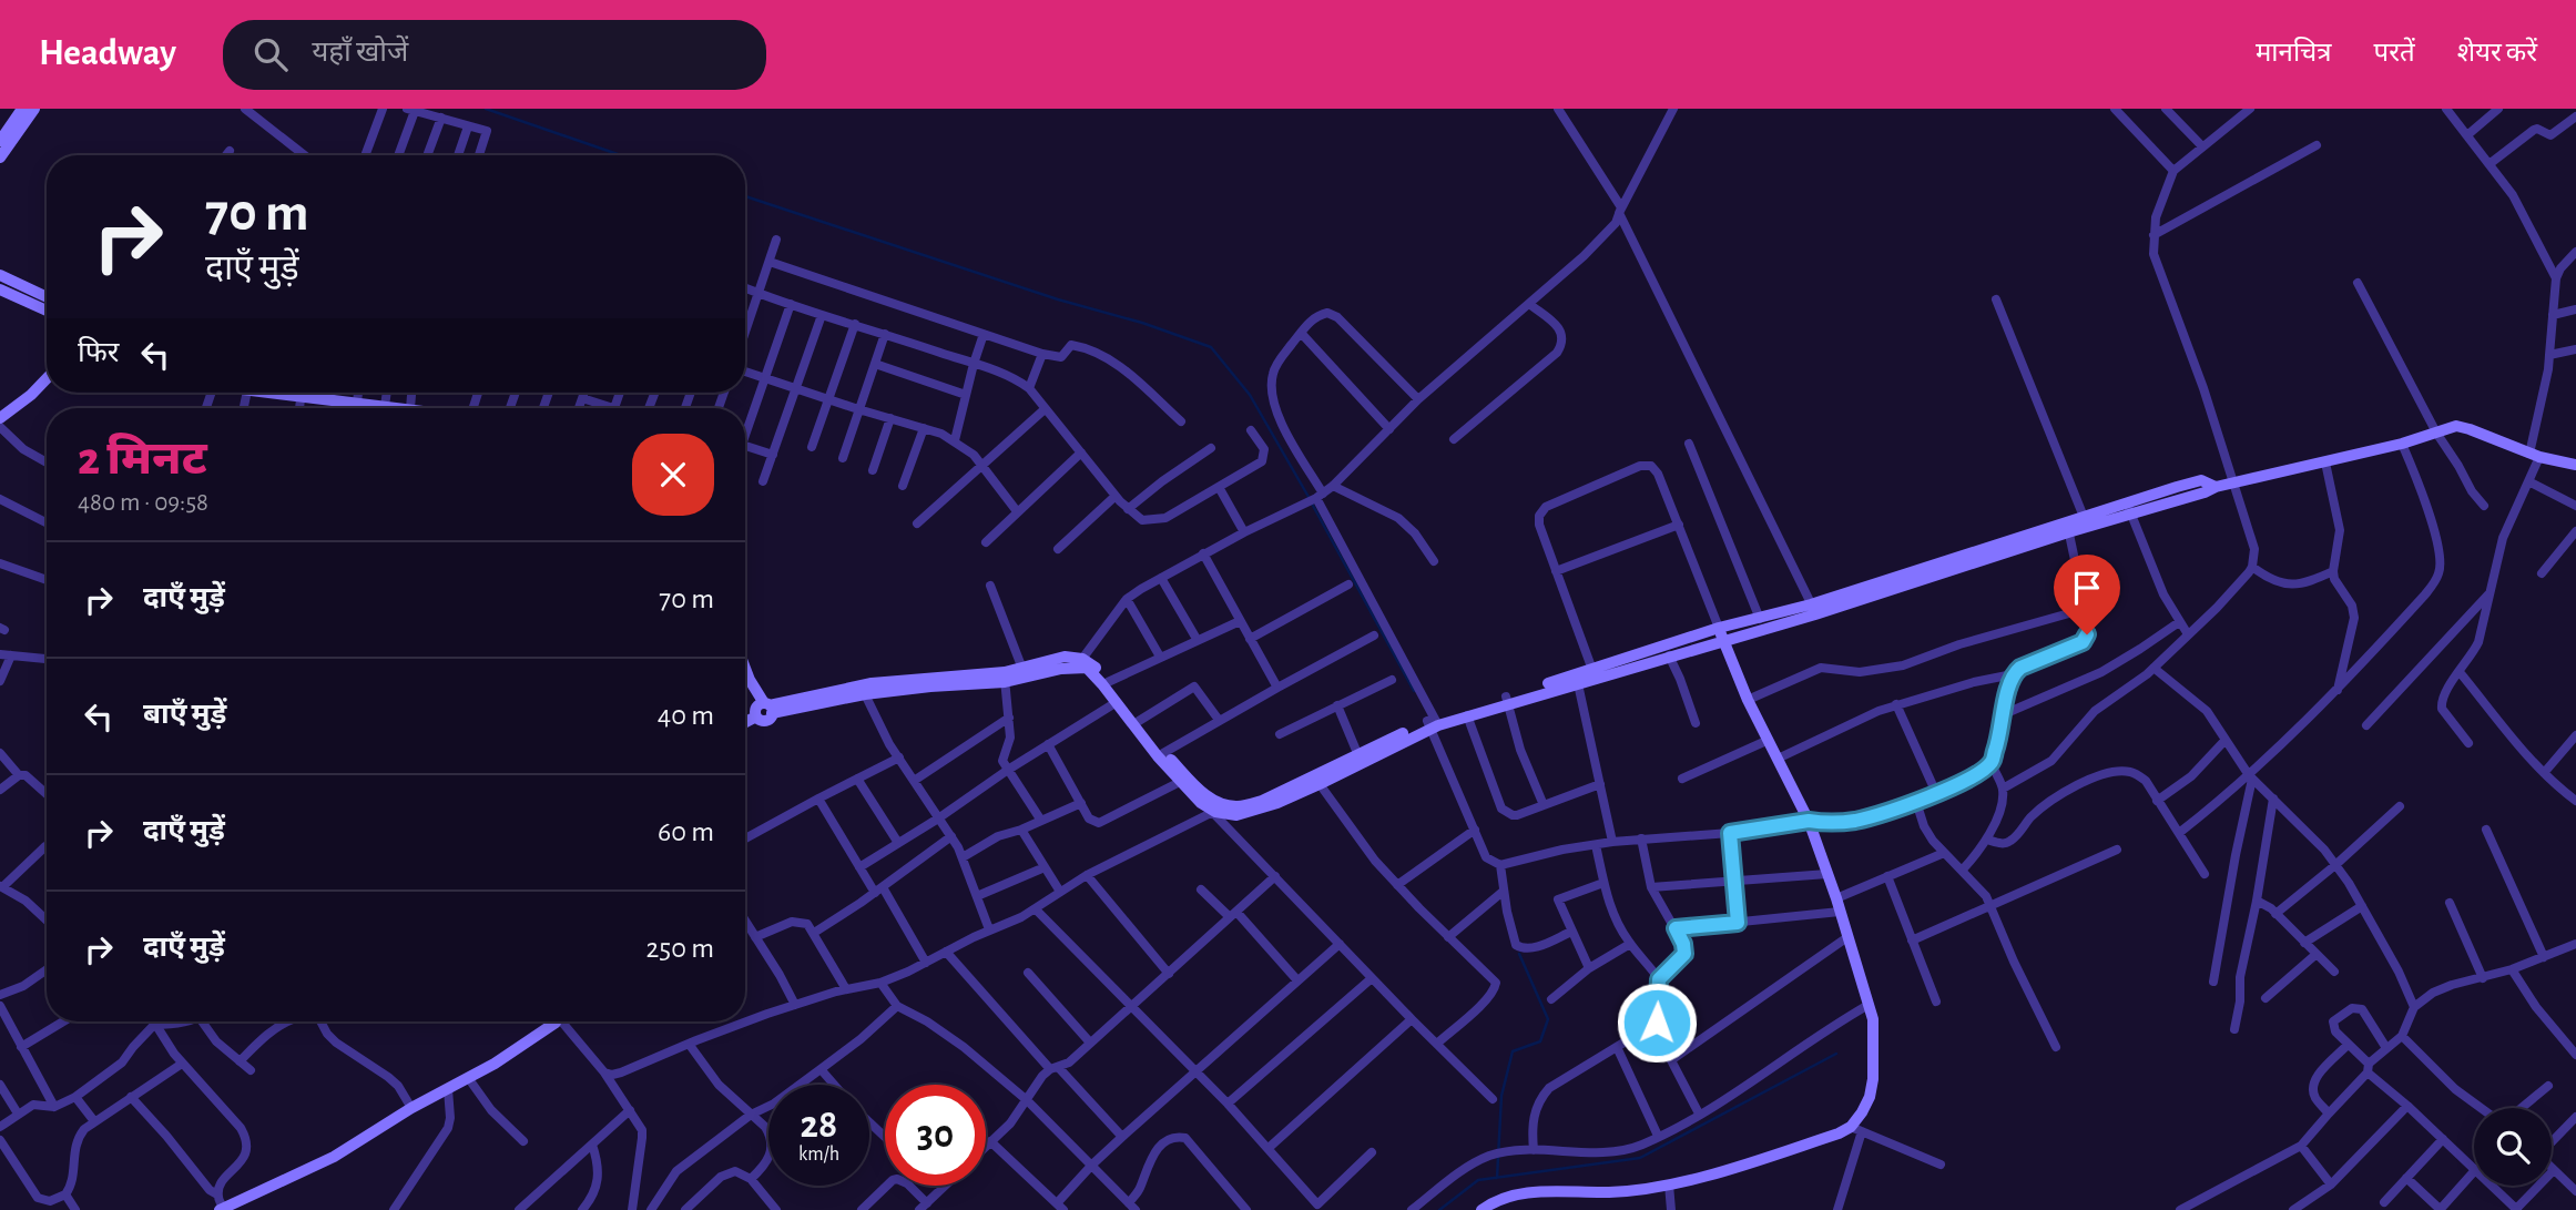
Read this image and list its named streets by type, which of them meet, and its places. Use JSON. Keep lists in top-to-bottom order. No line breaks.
{"page":{"header":"Headway","search":"यहाँ खोजें","nav":["मानचित्र","परतें","शेयर करें"],"turn":["70 m","दाएँ मुड़ें"],"then":"फिर","heading":["2 मिनट","480 m · 09:58"],"list":[{"name":"दाएँ मुड़ें","value":"70 m"},{"name":"बाएँ मुड़ें","value":"40 m"},{"name":"दाएँ मुड़ें","value":"60 m"},{"name":"दाएँ मुड़ें","value":"250 m"}],"speed":"28 km/h","limit":"30"}}
